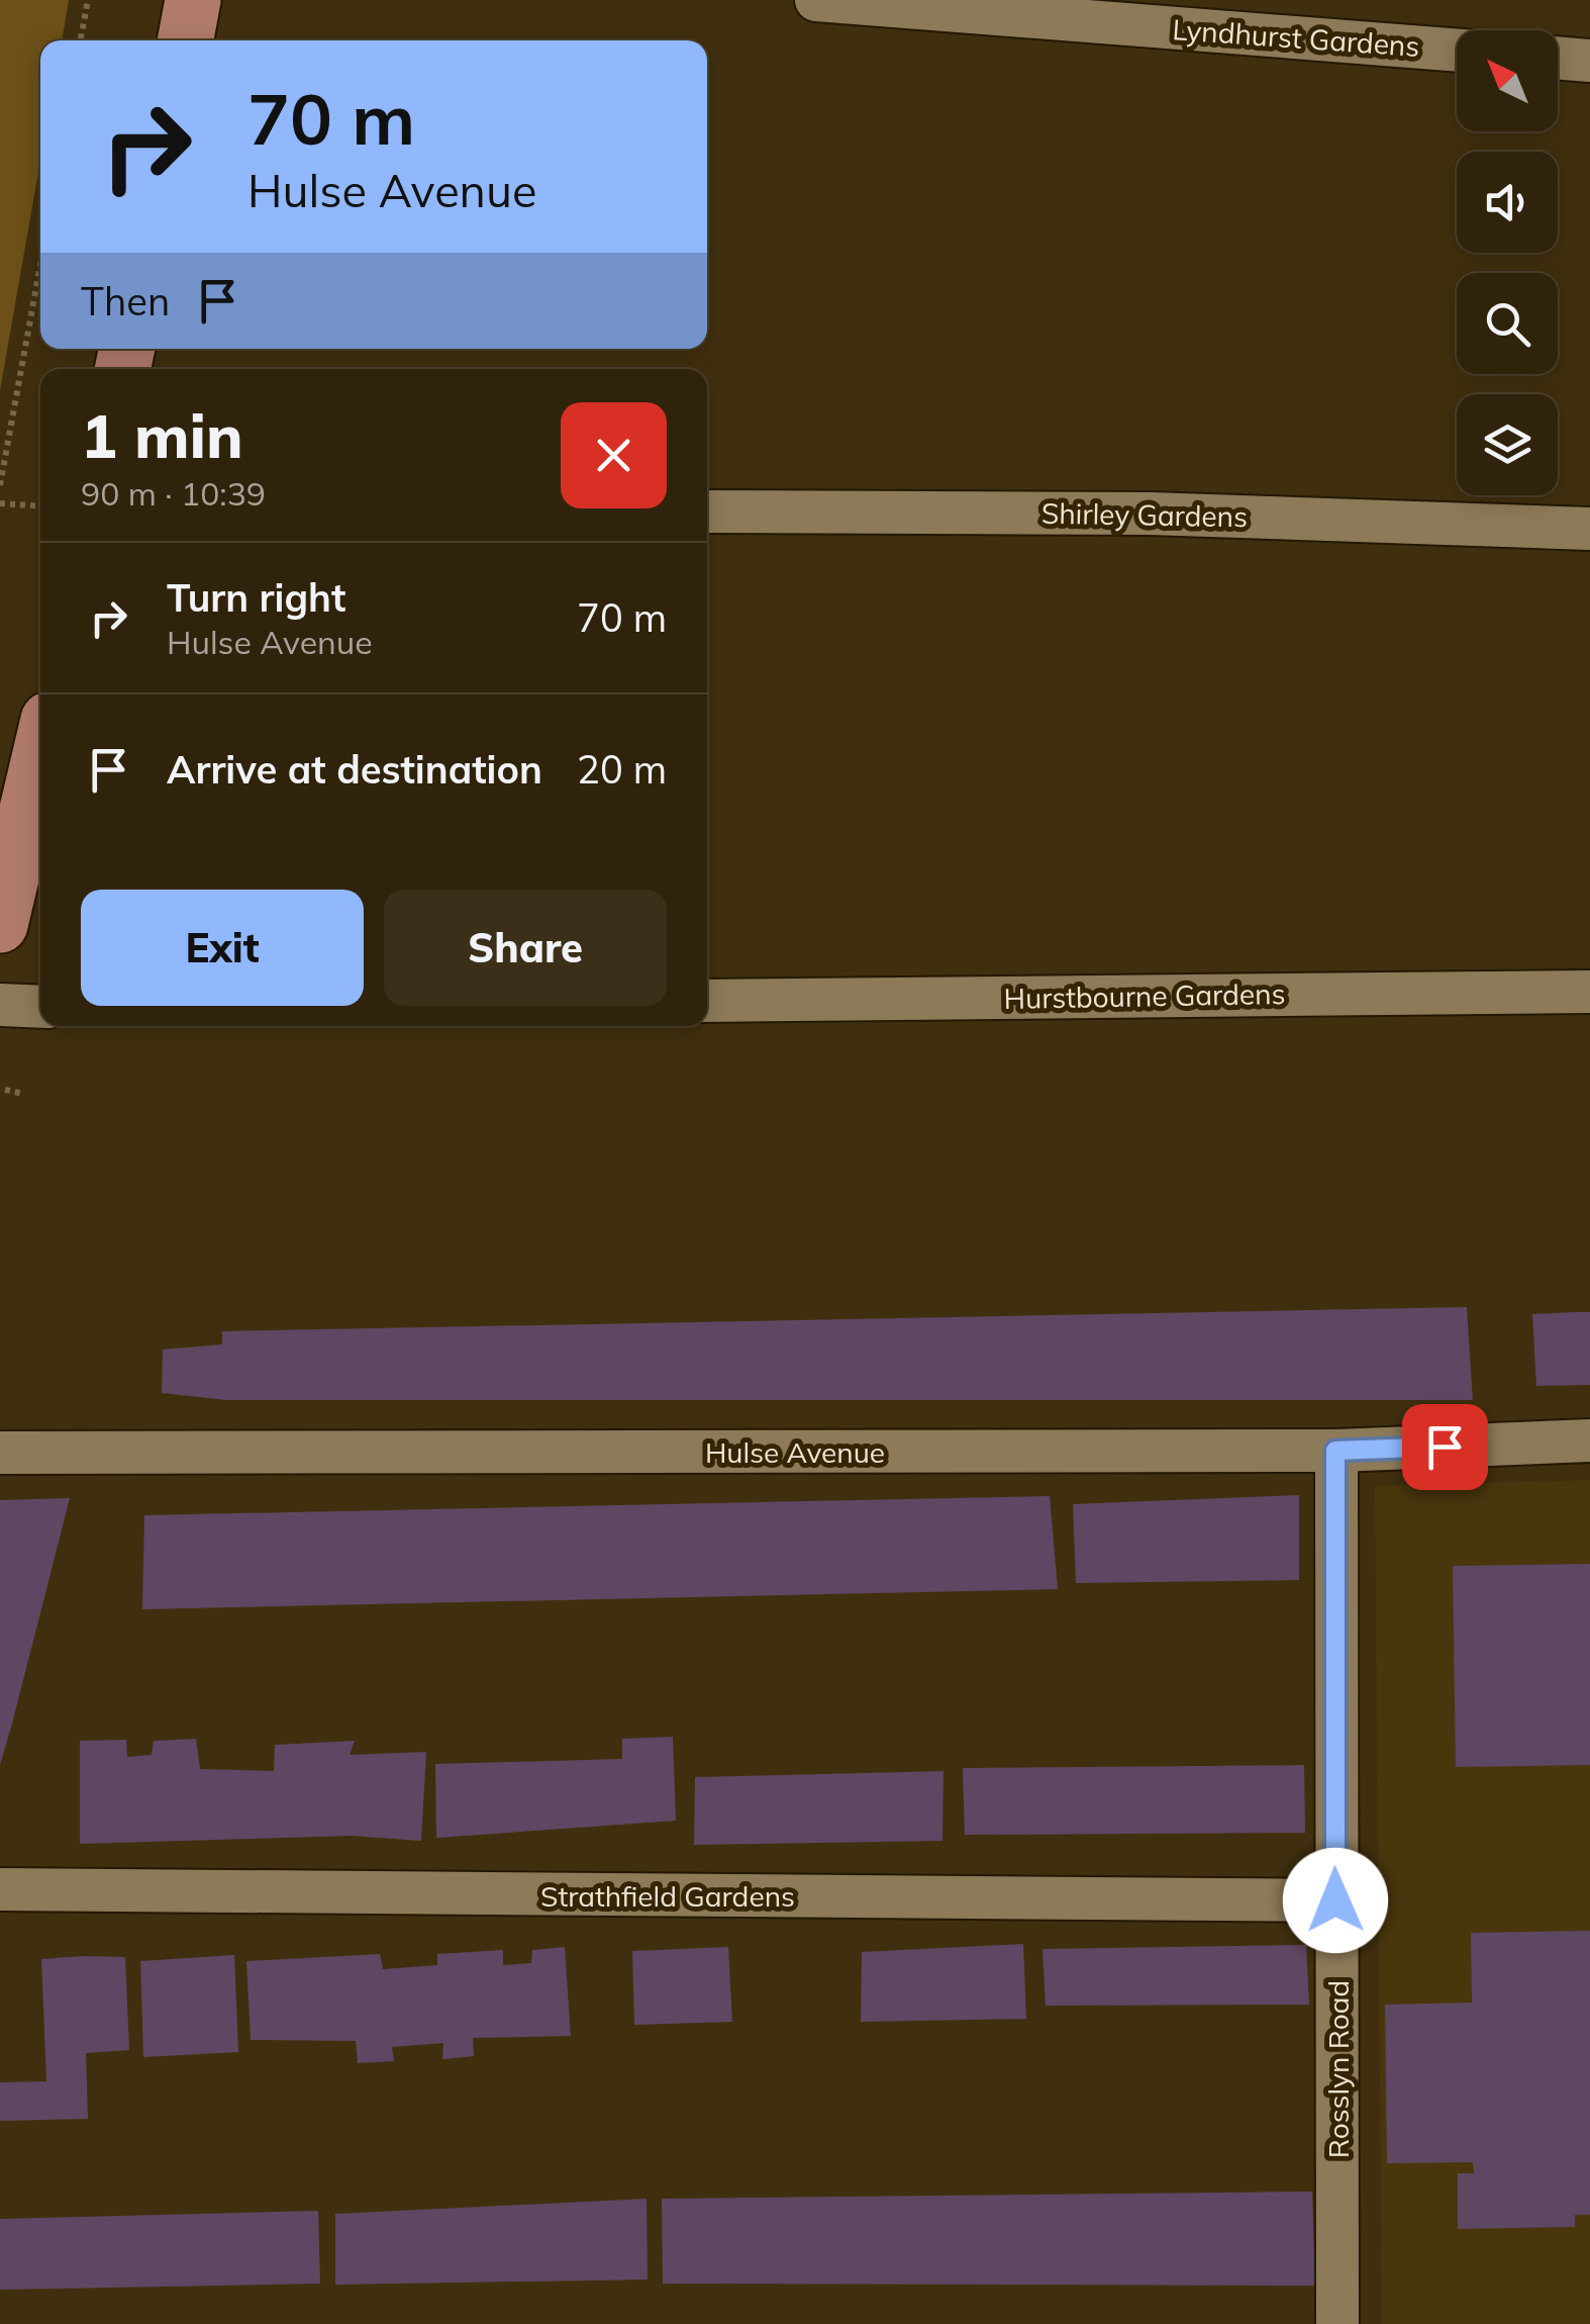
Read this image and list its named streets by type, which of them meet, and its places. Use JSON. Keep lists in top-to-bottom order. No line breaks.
{"streets":{"street":["Lyndhurst Gardens","Shirley Gardens","Hurstbourne Gardens","Hulse Avenue","Strathfield Gardens","Rosslyn Road"]},"crossings":[["Hulse Avenue","Rosslyn Road"],["Strathfield Gardens","Rosslyn Road"]],"north":"top left","page":{"turn":["70 m","Hulse Avenue"],"then":"Then","heading":["1 min","90 m · 10:39"],"list":[{"name":"Turn right","note":"Hulse Avenue","value":"70 m"},{"name":"Arrive at destination","value":"20 m"}],"buttons":["Exit","Share"]}}
